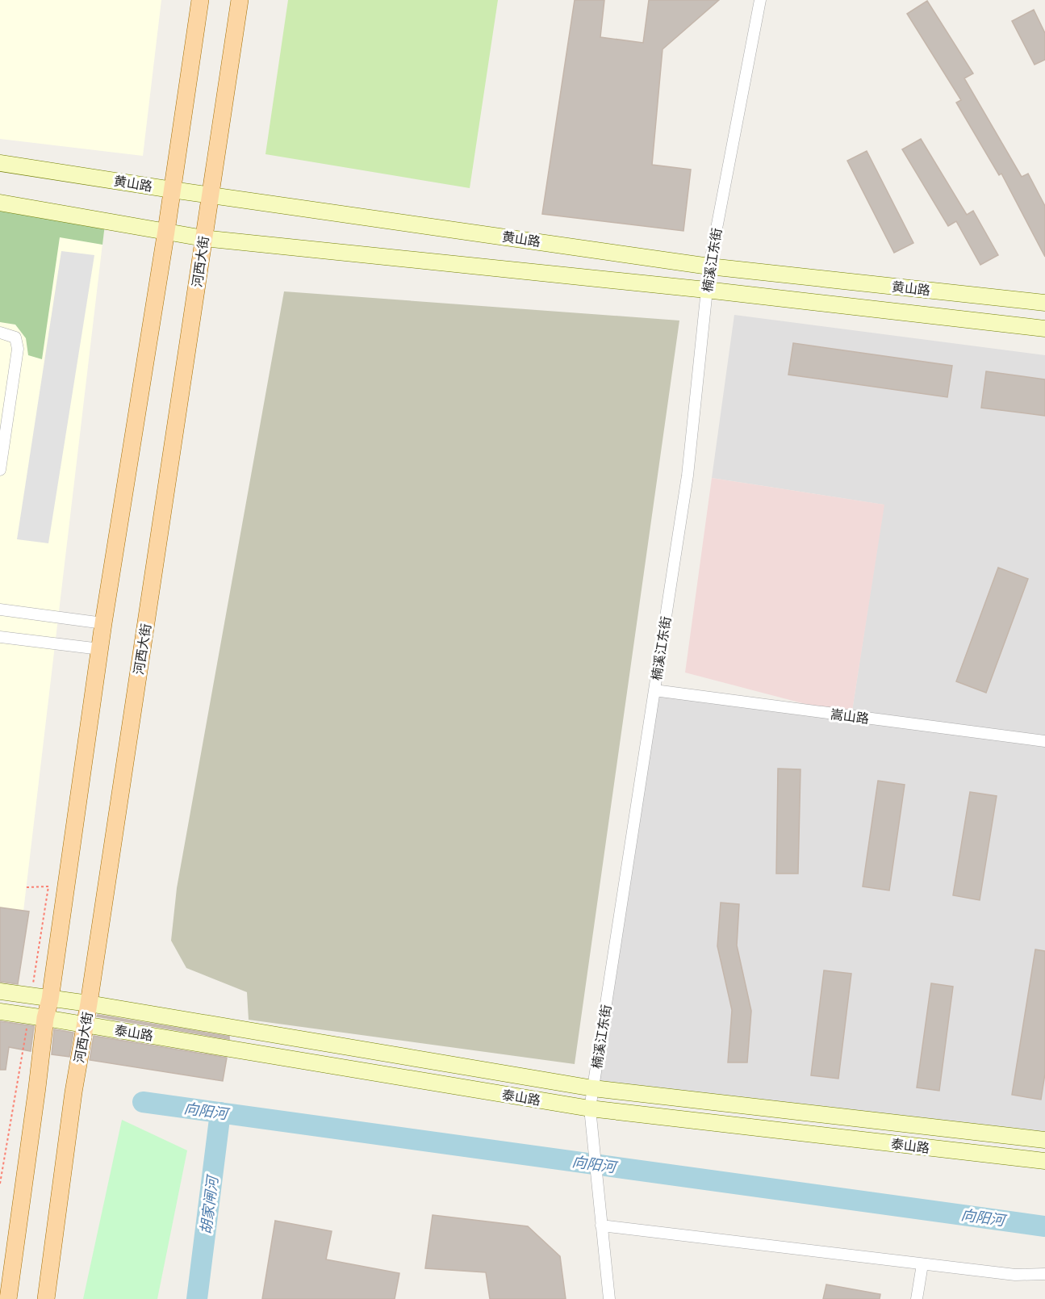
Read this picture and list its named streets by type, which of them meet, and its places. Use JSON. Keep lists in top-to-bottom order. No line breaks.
{"streets":{"main road":["河西大街"],"street":["黄山路","楠溪江东街","嵩山路","泰山路"]},"crossings":[["黄山路","楠溪江东街"],["黄山路","河西大街"],["楠溪江东街","嵩山路"],["楠溪江东街","泰山路"],["河西大街","泰山路"]],"water":["向阳河","胡家闸河"]}
